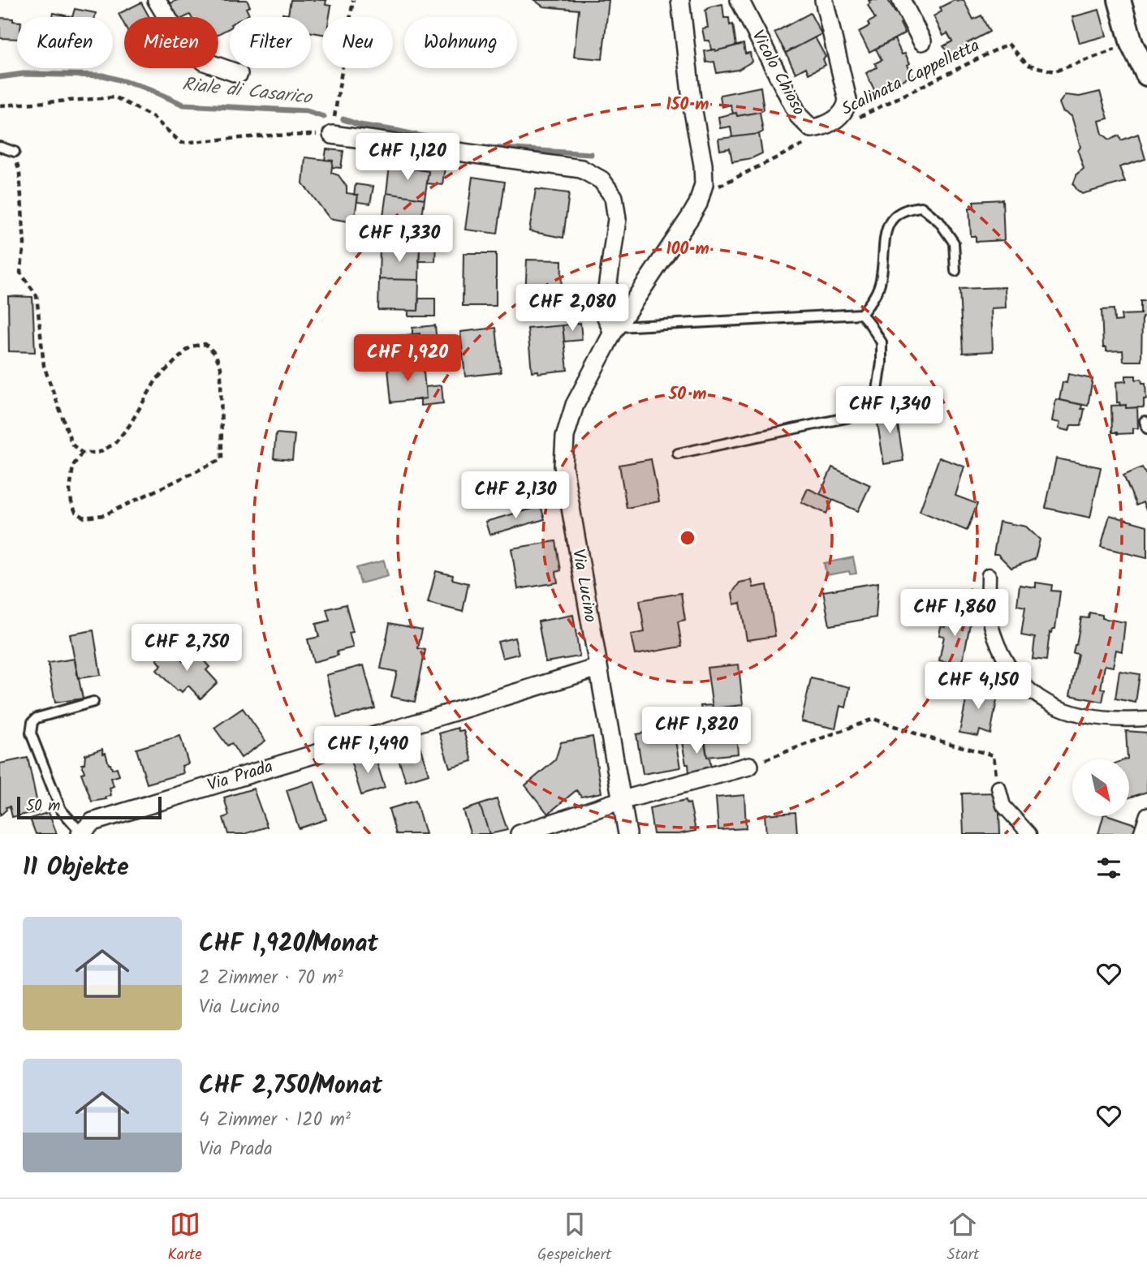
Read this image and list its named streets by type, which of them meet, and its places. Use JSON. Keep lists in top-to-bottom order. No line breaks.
{"streets":{"street":["Vicolo Chioso","Via Lucino","Via Prada"],"path":["Scalinata Cappelletta"]},"crossings":[["Via Lucino","Via Prada"]],"water":["Riale di Casarico"],"scale_bar":"50 m","north":"bottom right","page":{"chip":["Kaufen","Mieten","Filter","Neu","Wohnung"],"price":["CHF 1,120","CHF 1,330","CHF 2,080","CHF 1,920","CHF 1,340","CHF 2,130","CHF 1,860","CHF 2,750","CHF 4,150","CHF 1,820","CHF 1,490"],"scale":"50 m","heading":"11 Objekte","list":[{"name":"CHF 1,920/Monat","note":"2 Zimmer · 70 m² · Via Lucino"},{"name":"CHF 2,750/Monat","note":"4 Zimmer · 120 m² · Via Prada"}],"tabs":["Karte","Gespeichert","Start"]},"rings":["150 m","100 m","50 m"]}
